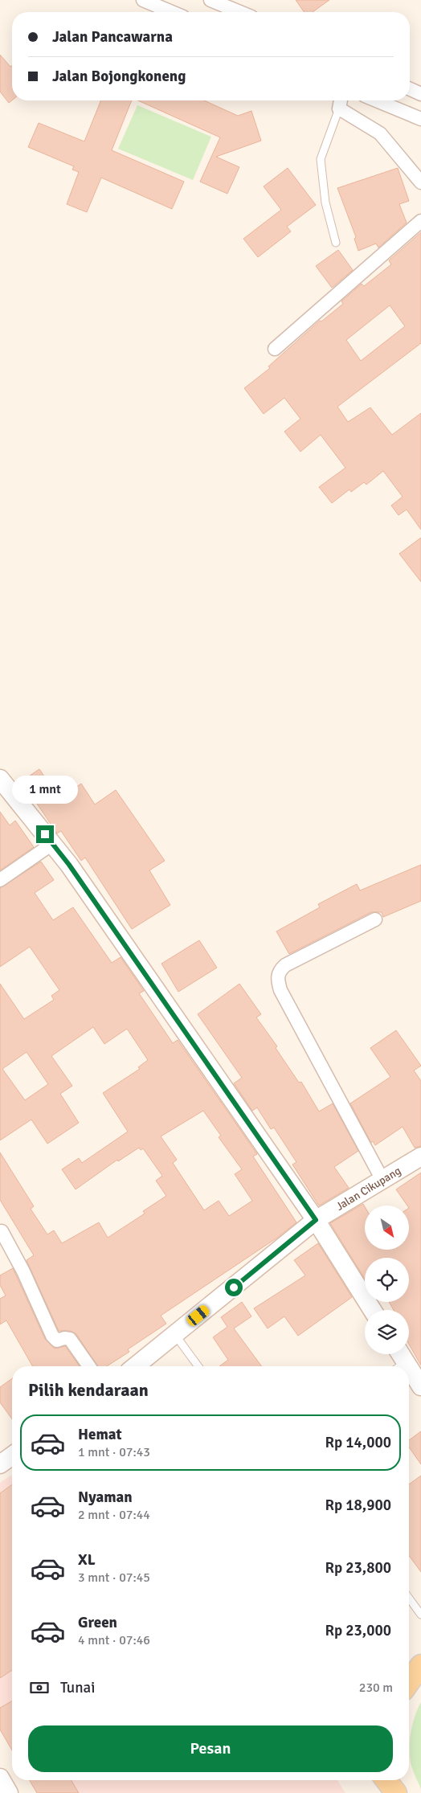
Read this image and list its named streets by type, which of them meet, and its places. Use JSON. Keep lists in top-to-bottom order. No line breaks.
{"streets":{"main road":["Jalan Cikupang"]},"north":"bottom right","page":{"banner":["Jalan Pancawarna","Jalan Bojongkoneng"],"bubble":"1 mnt","heading":"Pilih kendaraan","list":[{"name":"Hemat","note":"1 mnt · 07:43","value":"Rp 14,000"},{"name":"Nyaman","note":"2 mnt · 07:44","value":"Rp 18,900"},{"name":"XL","note":"3 mnt · 07:45","value":"Rp 23,800"},{"name":"Green","note":"4 mnt · 07:46","value":"Rp 23,000"}],"pay":["Tunai","230 m"],"buttons":"Pesan"}}
